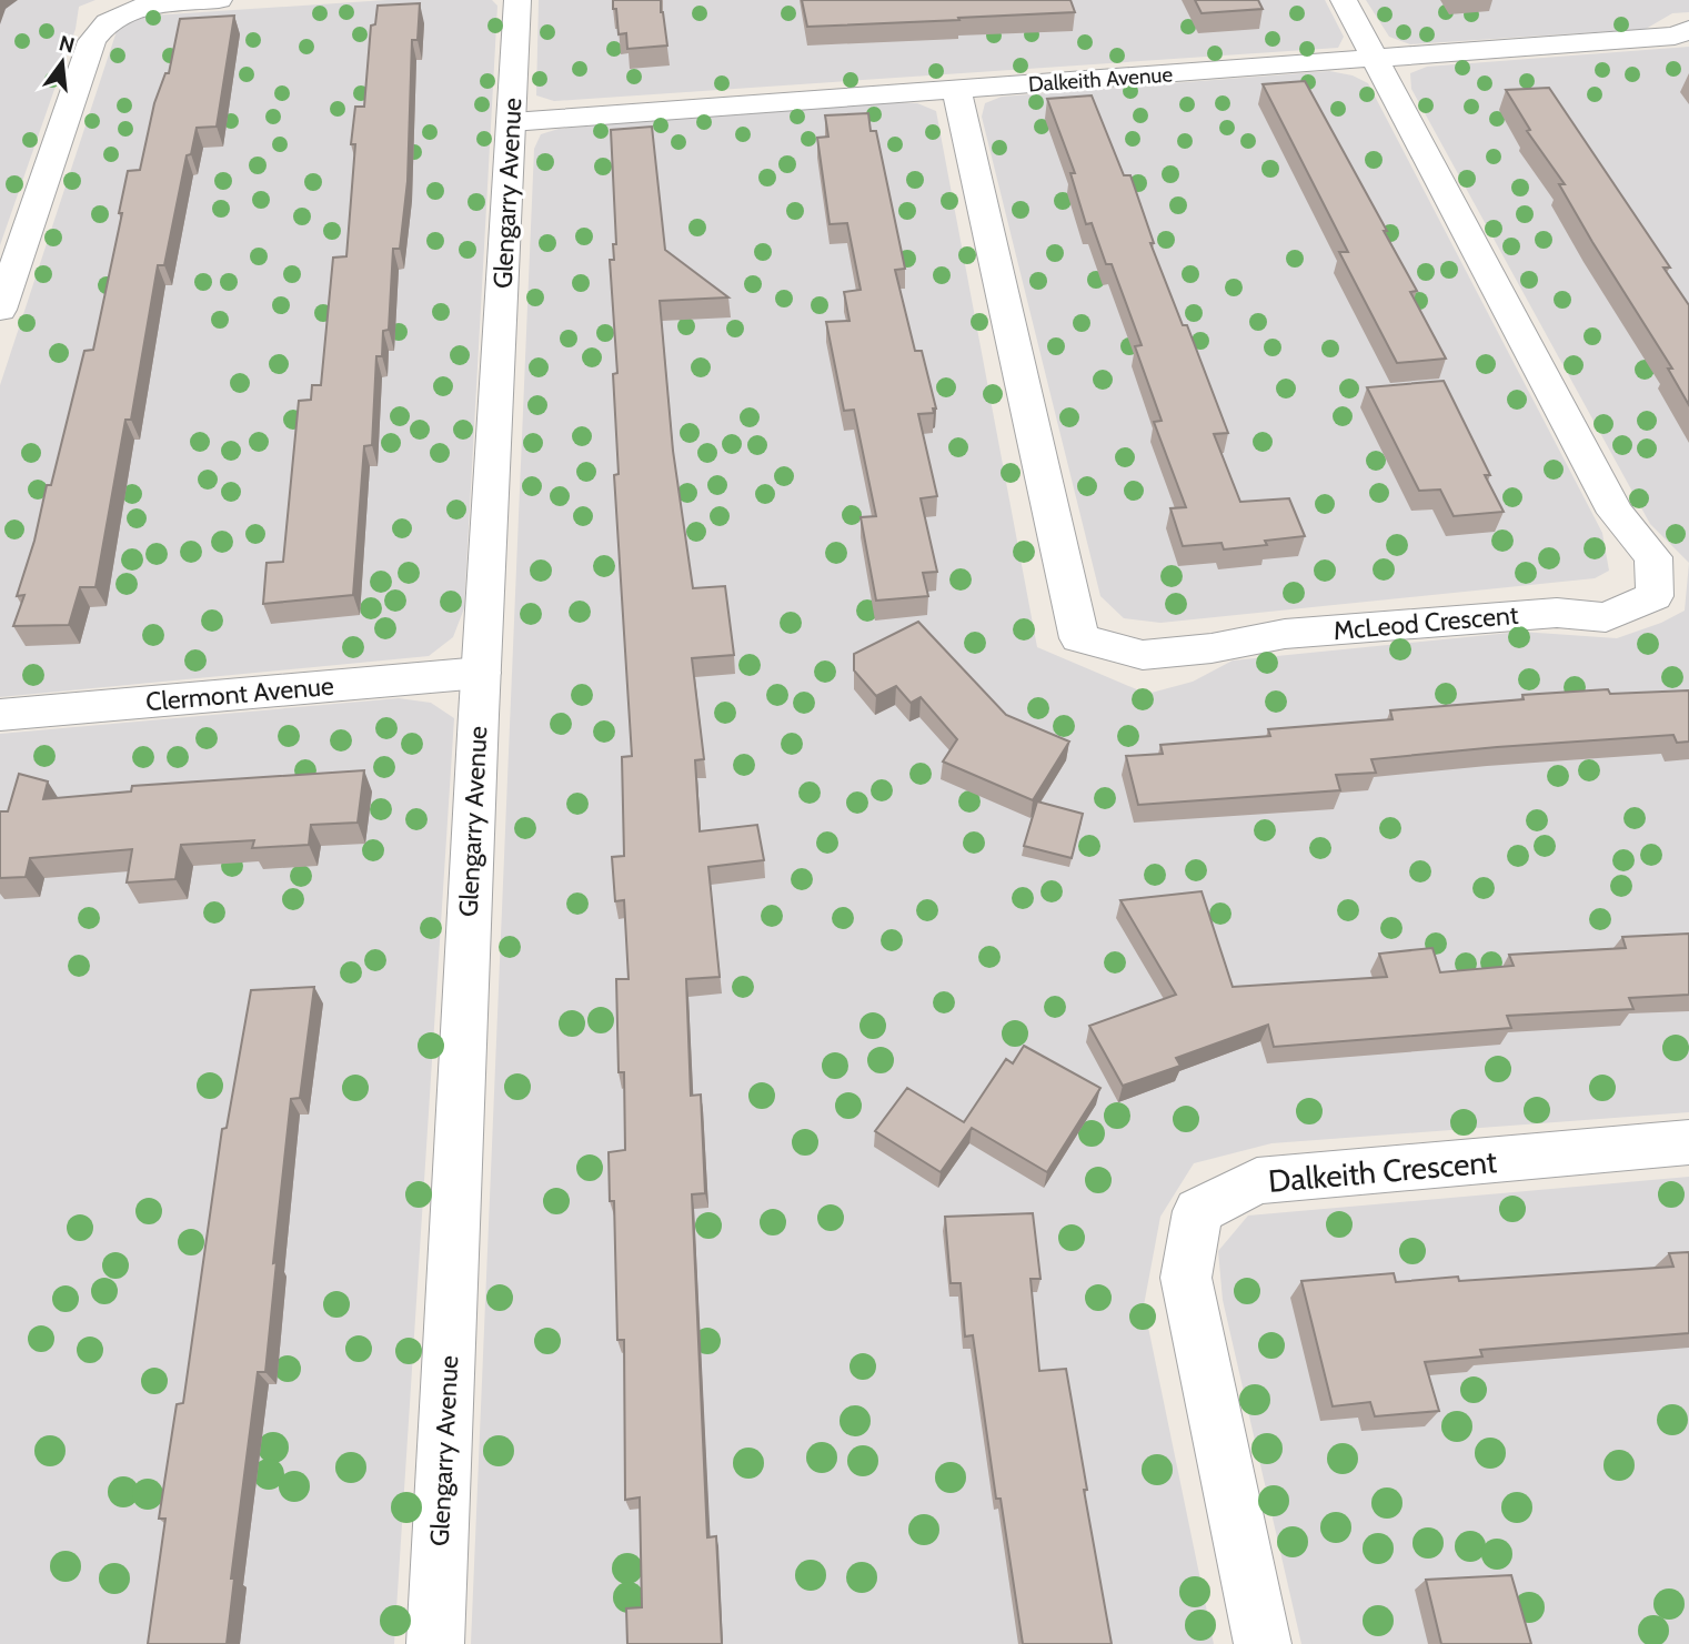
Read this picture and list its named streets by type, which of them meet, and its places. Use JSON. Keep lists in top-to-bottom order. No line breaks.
{"streets":{"street":["Dalkeith Avenue","Glengarry Avenue","McLeod Crescent","Clermont Avenue","Dalkeith Crescent"]},"crossings":[["Dalkeith Avenue","Glengarry Avenue"],["Dalkeith Avenue","McLeod Crescent"],["Glengarry Avenue","Clermont Avenue"]],"north":"top"}
